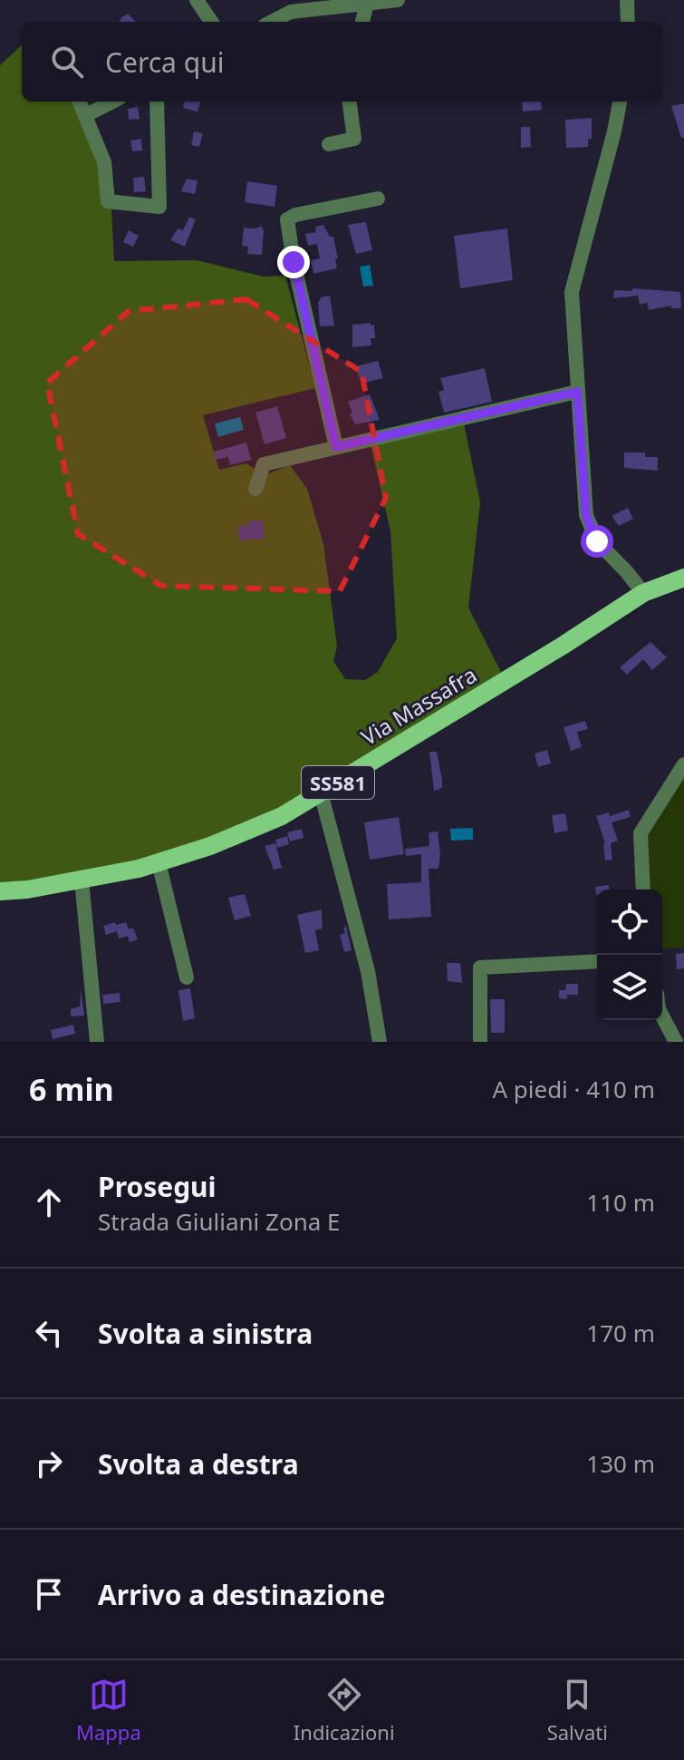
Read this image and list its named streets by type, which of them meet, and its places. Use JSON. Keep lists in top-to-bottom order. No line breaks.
{"streets":{"main road":["Via Massafra","SS581"]},"page":{"search":"Cerca qui","heading":["6 min","A piedi · 410 m"],"list":[["Prosegui","Strada Giuliani Zona E","110 m"],["Svolta a sinistra","170 m"],["Svolta a destra","130 m"],"Arrivo a destinazione"],"nav":["Mappa","Indicazioni","Salvati"]}}
